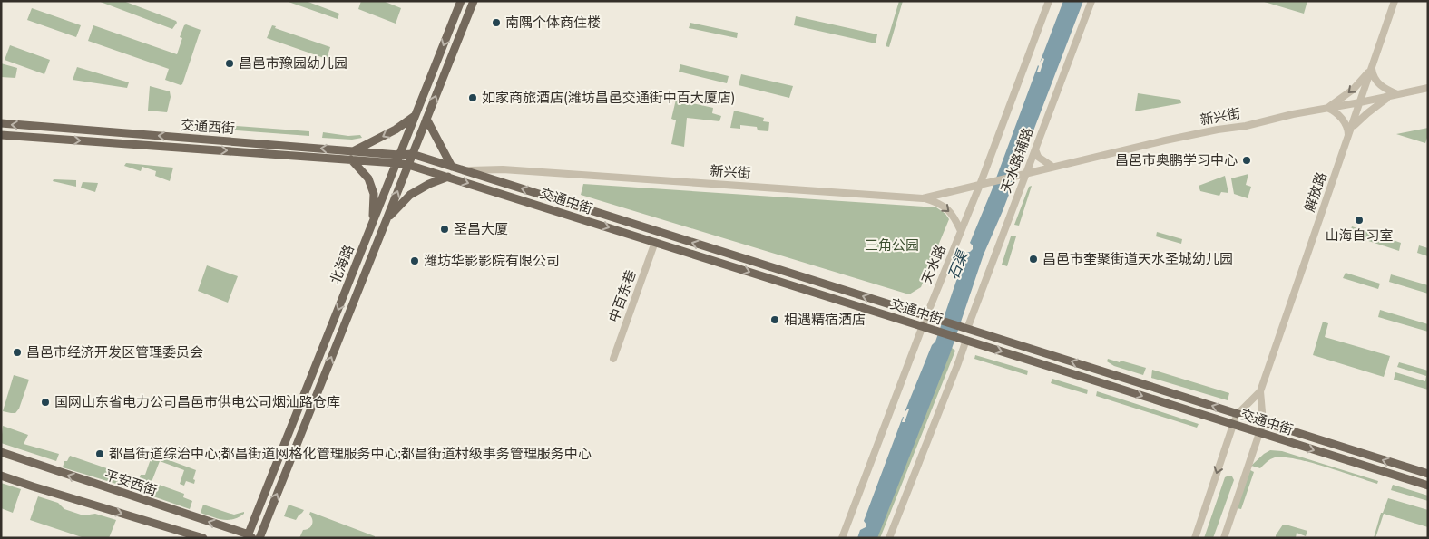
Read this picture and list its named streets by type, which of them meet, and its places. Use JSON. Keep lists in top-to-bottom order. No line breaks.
{"streets":{"main road":["交通西街","交通中街","北海路","平安西街"],"street":["新兴街","天水路辅路","解放路","天水路","中百东巷"]},"crossings":[["新兴街","天水路辅路"],["新兴街","解放路"],["新兴街","交通中街"],["新兴街","天水路"],["交通西街","交通中街"],["交通西街","北海路"],["天水路辅路","交通中街"],["解放路","交通中街"],["交通中街","北海路"],["交通中街","天水路"],["交通中街","中百东巷"],["北海路","平安西街"]],"water":["石渠"],"parks":["三角公园"],"places":["南隅个体商住楼","昌邑市豫园幼儿园","如家商旅酒店(潍坊昌邑交通街中百大厦店)","昌邑市奥鹏学习中心","山海自习室","圣昌大厦","昌邑市奎聚街道天水圣城幼儿园","潍坊华影影院有限公司","相遇精宿酒店","昌邑市经济开发区管理委员会","国网山东省电力公司昌邑市供电公司烟汕路仓库","都昌街道综治中心;都昌街道网格化管理服务中心;都昌街道村级事务管理服务中心"]}
